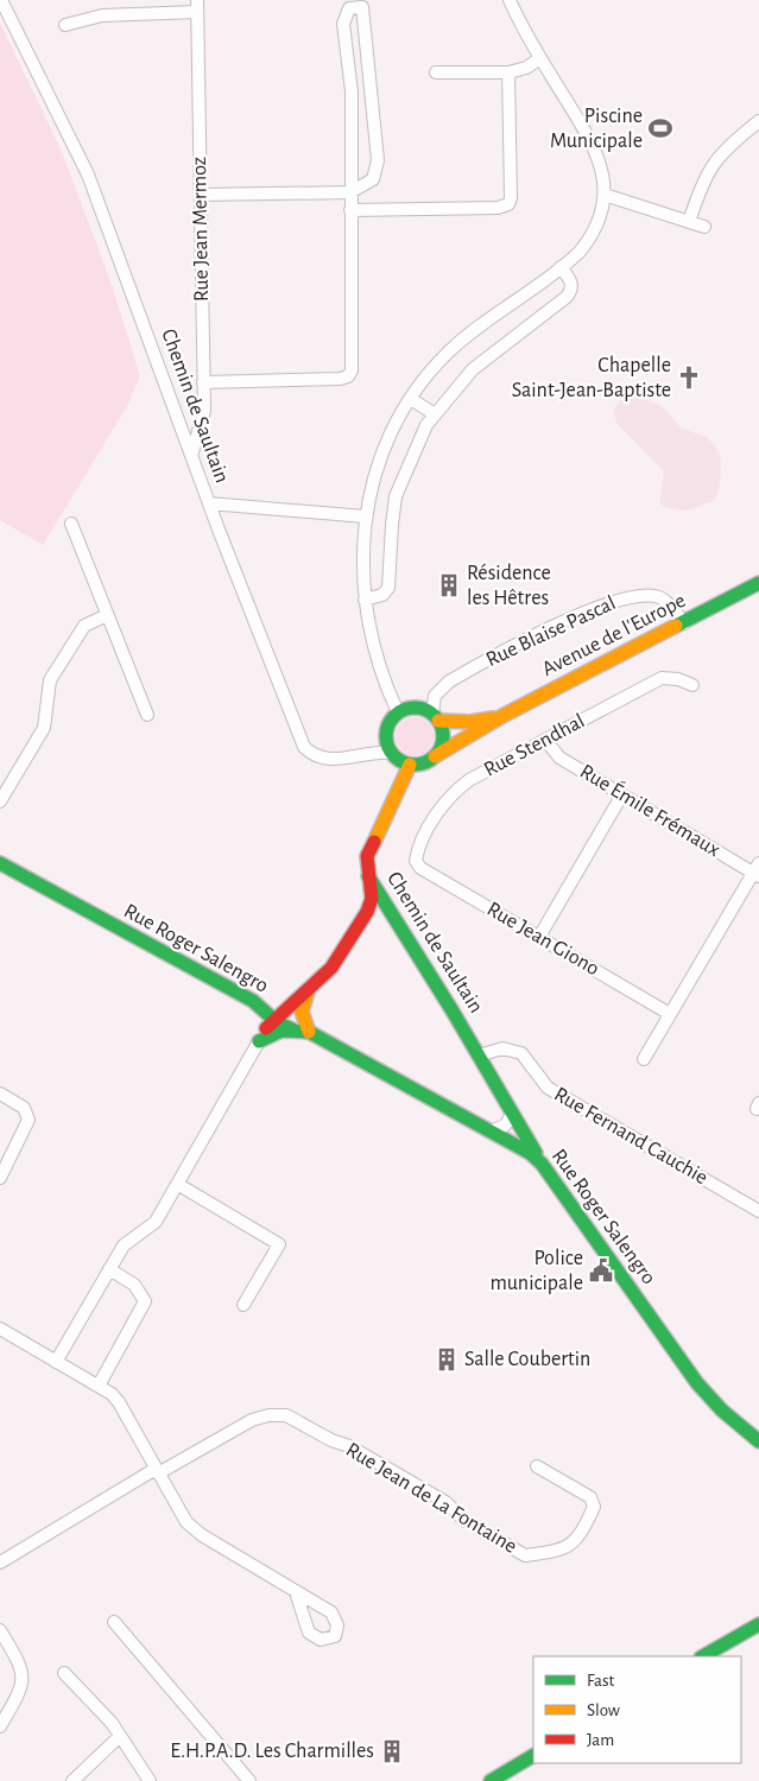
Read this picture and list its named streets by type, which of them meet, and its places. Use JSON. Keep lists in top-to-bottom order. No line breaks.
{"streets":{"street":["Rue Jean Mermoz","Chemin de Saultain","Rue Blaise Pascal","Avenue de l'Europe","Rue Stendhal","Rue Émile Frémaux","Rue Jean Giono","Rue Roger Salengro","Rue Fernand Cauchie","Rue Jean de La Fontaine"]},"crossings":[["Rue Jean Mermoz","Chemin de Saultain"],["Chemin de Saultain","Rue Blaise Pascal"],["Chemin de Saultain","Avenue de l'Europe"],["Chemin de Saultain","Rue Roger Salengro"],["Chemin de Saultain","Rue Fernand Cauchie"],["Rue Blaise Pascal","Avenue de l'Europe"],["Rue Stendhal","Rue Émile Frémaux"],["Rue Stendhal","Rue Jean Giono"]],"places":{"sports":["Piscine Municipale"],"church":["Chapelle Saint-Jean-Baptiste"],"building":["Résidence les Hêtres","Salle Coubertin","E.H.P.A.D. Les Charmilles"],"public building":["Police municipale"]},"legend":["Fast","Slow","Jam"]}
